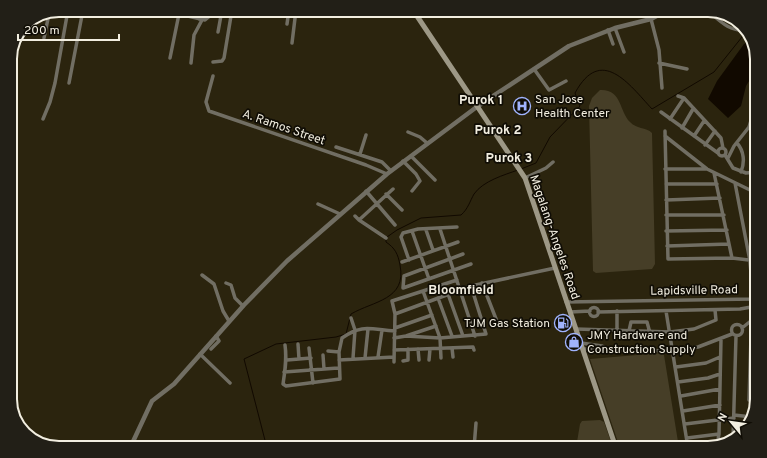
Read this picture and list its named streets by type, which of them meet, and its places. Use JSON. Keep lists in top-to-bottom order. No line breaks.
{"streets":{"main road":["Magalang-Angeles Road"],"street":["A. Ramos Street","Lapidsville Road"]},"crossings":[["Magalang-Angeles Road","Lapidsville Road"]],"districts":["Purok 1","Purok 2","Purok 3","Bloomfield"],"places":{"hospital":["San Jose Health Center"],"fuel station":["TJM Gas Station"],"shop":["JMY Hardware and Construction Supply"]},"scale_bar":"200 m","north":"top left"}
